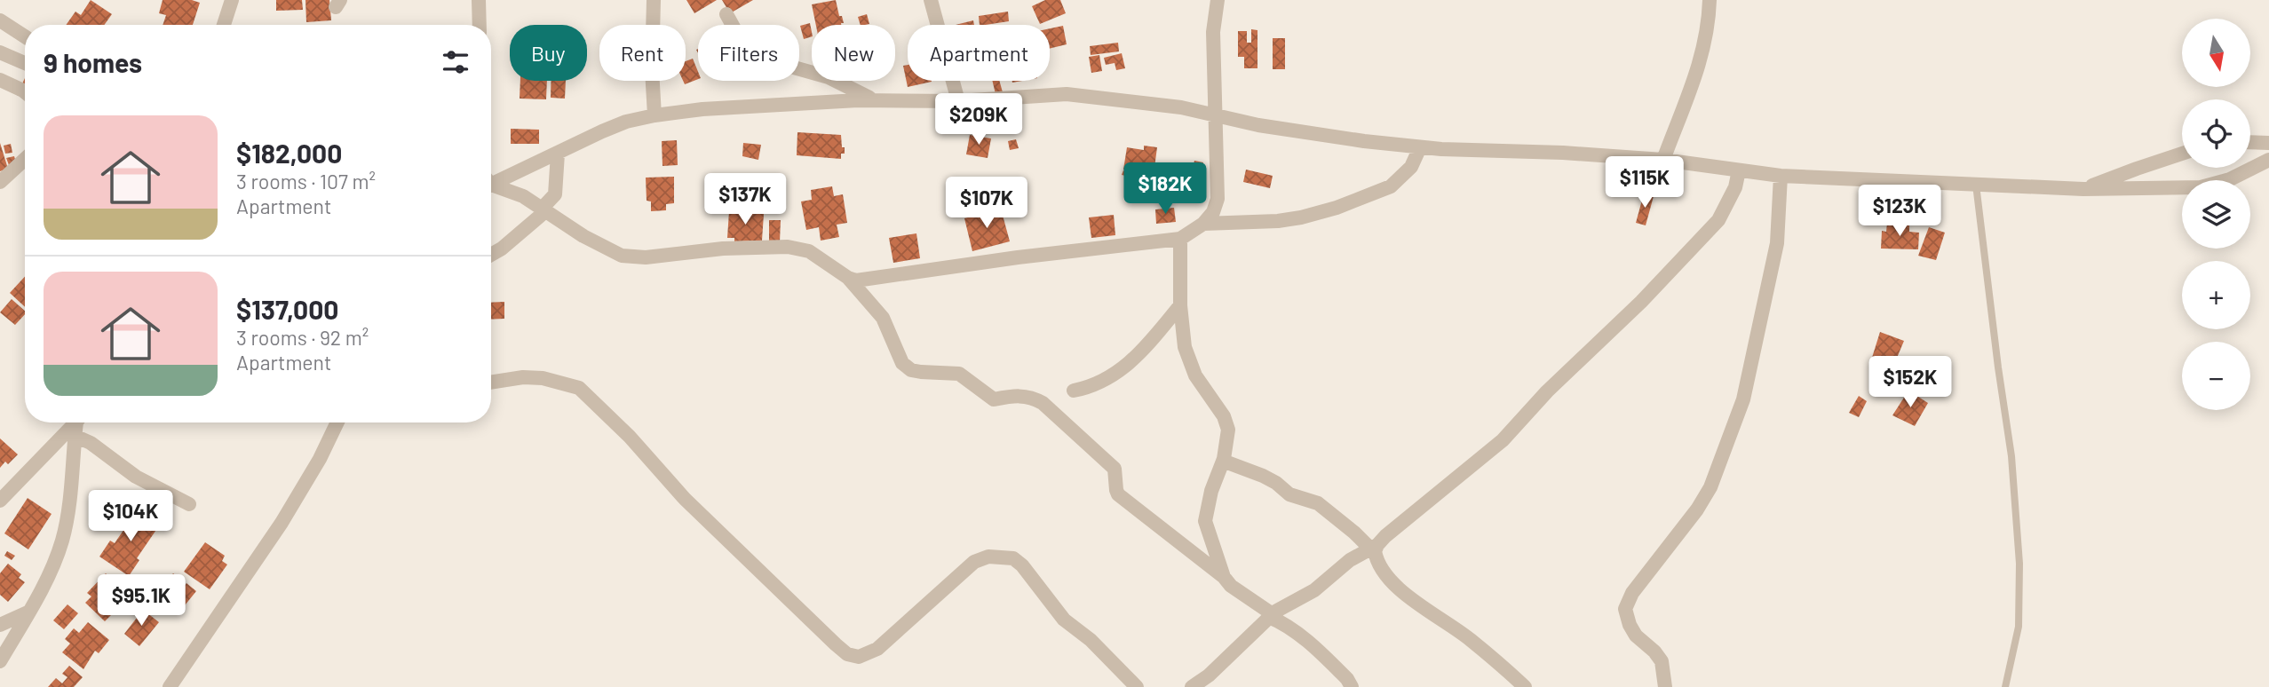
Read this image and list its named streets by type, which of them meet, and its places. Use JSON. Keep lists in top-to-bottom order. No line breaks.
{"north":"bottom","page":{"map_buttons":["+","−"],"chip":["Buy","Rent","Filters","New","Apartment"],"heading":"9 homes","price":["$209K","$115K","$182K","$137K","$107K","$123K","$152K","$104K","$95.1K"],"list":[{"name":"$182,000","note":"3 rooms · 107 m² · Apartment"},{"name":"$137,000","note":"3 rooms · 92 m² · Apartment"}]}}
